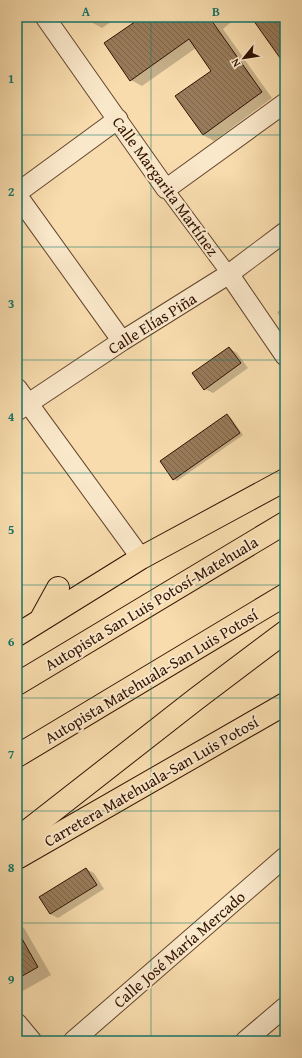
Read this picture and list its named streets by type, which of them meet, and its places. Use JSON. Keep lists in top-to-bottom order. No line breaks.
{"streets":{"main road":["Autopista San Luis Potosí-Matehuala","Autopista Matehuala-San Luis Potosí","Carretera Matehuala-San Luis Potosí"],"street":["Calle Margarita Martínez","Calle Elías Piña","Calle José María Mercado"]},"crossings":[["Calle Margarita Martínez","Calle Elías Piña"]],"north":"bottom left","grid":{"columns":["A","B"],"rows":["1","2","3","4","5","6","7","8","9"]}}
